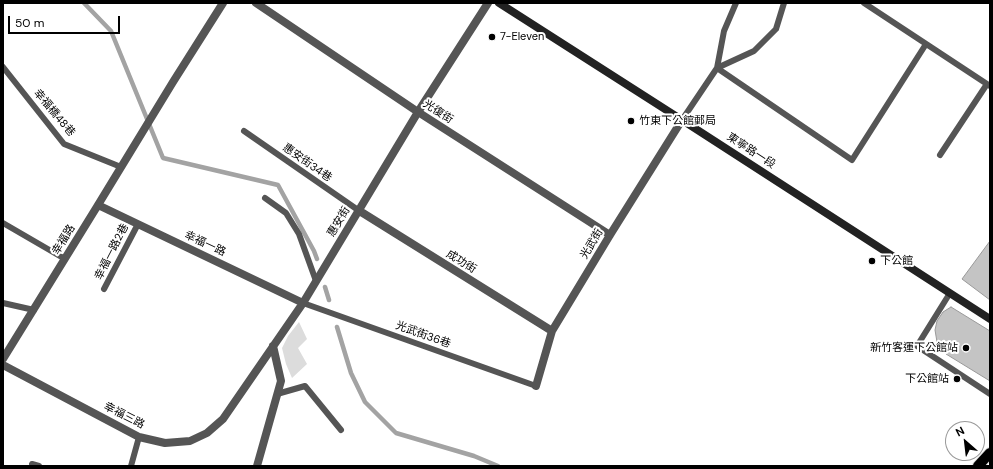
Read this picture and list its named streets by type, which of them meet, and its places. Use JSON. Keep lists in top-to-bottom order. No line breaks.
{"streets":{"main road":["東寧路一段"],"street":["光復街","惠安街","幸福路","幸福一路","光武街","成功街","幸福三路"],"lane":["幸福橋48巷","惠安街34巷","幸福一路2巷","光武街36巷"]},"crossings":[["光復街","惠安街"],["光復街","光武街"],["幸福橋48巷","幸福路"],["東寧路一段","光武街"],["惠安街34巷","惠安街"],["惠安街34巷","成功街"],["惠安街","幸福一路"],["惠安街","成功街"],["惠安街","光武街36巷"],["惠安街","幸福三路"],["幸福路","幸福一路"],["幸福一路","幸福一路2巷"],["幸福一路","光武街36巷"],["光武街","成功街"],["光武街","光武街36巷"]],"places":["7-Eleven","竹東下公館郵局","下公館","新竹客運下公館站","下公館站"],"scale_bar":"50 m","north":"top left"}
